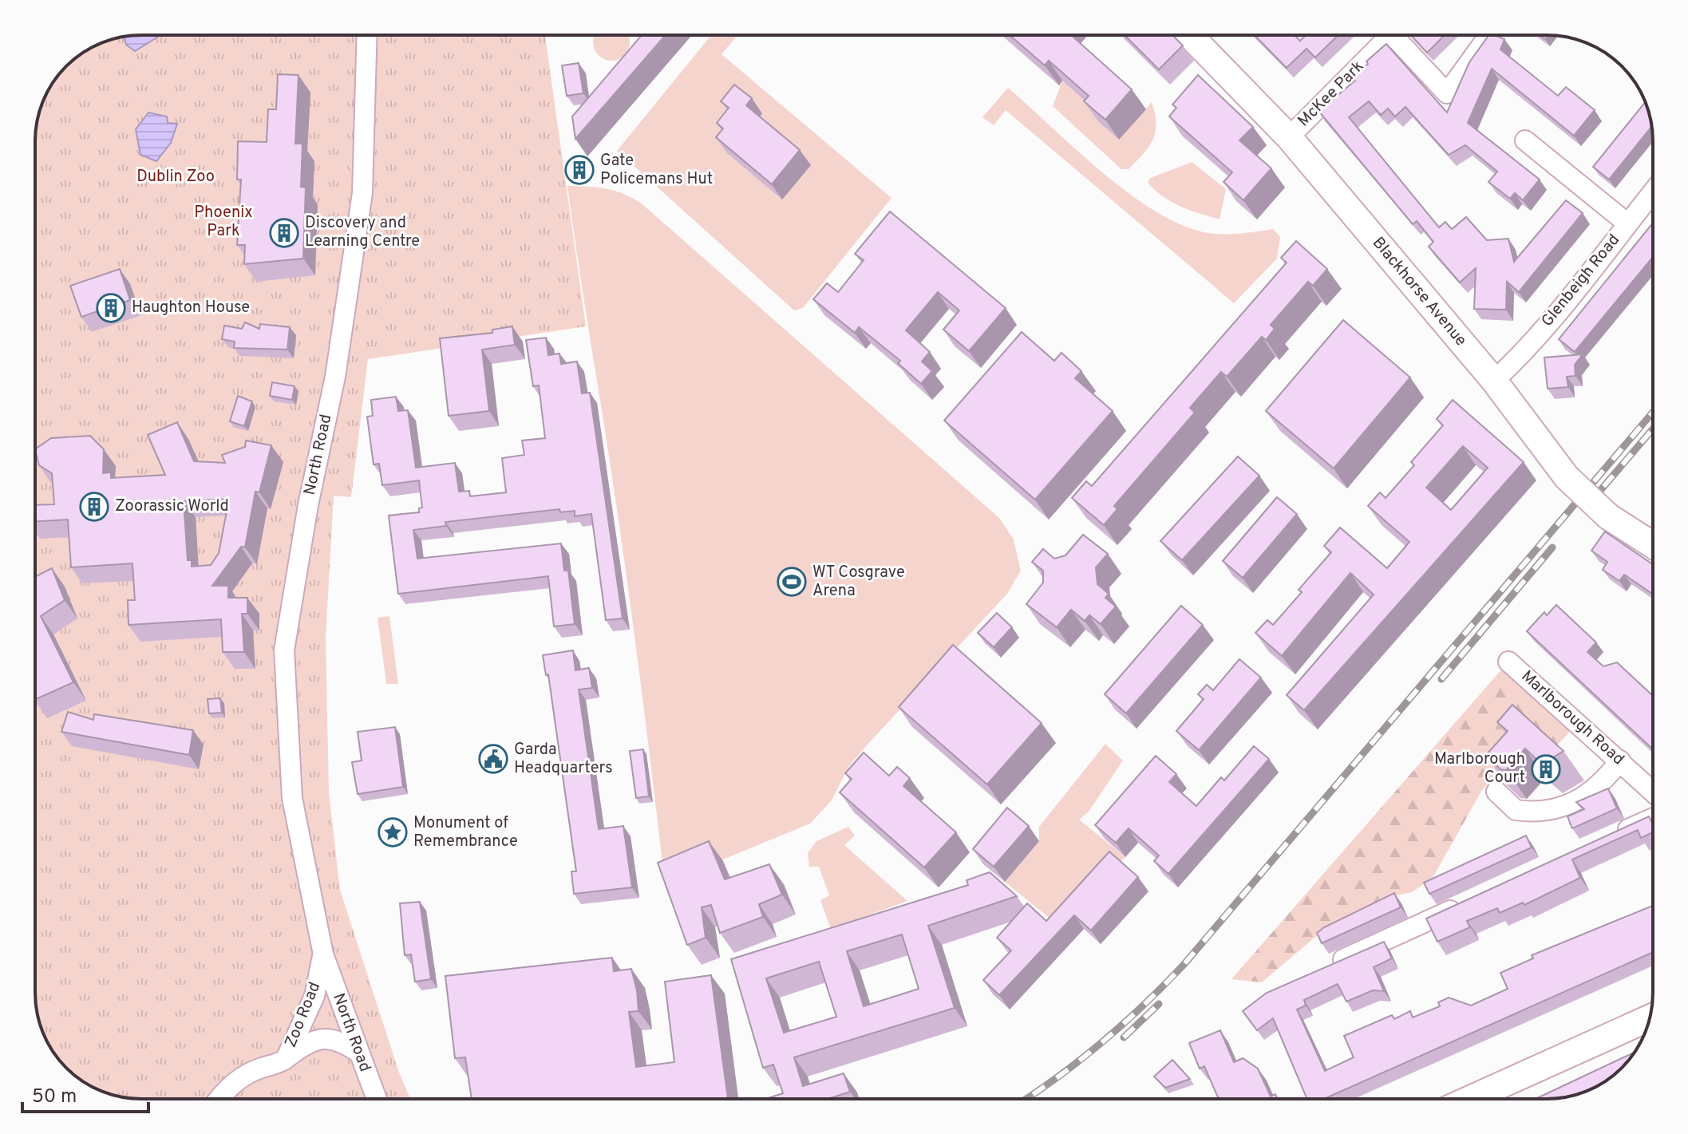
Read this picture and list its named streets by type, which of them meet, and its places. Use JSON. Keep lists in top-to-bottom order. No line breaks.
{"streets":{"main road":["Blackhorse Avenue"],"street":["McKee Park","Glenbeigh Road","North Road","Marlborough Road","Zoo Road"]},"crossings":[["McKee Park","Blackhorse Avenue"],["Glenbeigh Road","Blackhorse Avenue"],["North Road","Zoo Road"]],"parks":["Dublin Zoo","Phoenix Park"],"places":{"building":["Gate Policemans Hut","Discovery and Learning Centre","Haughton House","Zoorassic World","Marlborough Court"],"sports":["WT Cosgrave Arena"],"public building":["Garda Headquarters"],"place":["Monument of Remembrance"]},"scale_bar":"50 m"}
